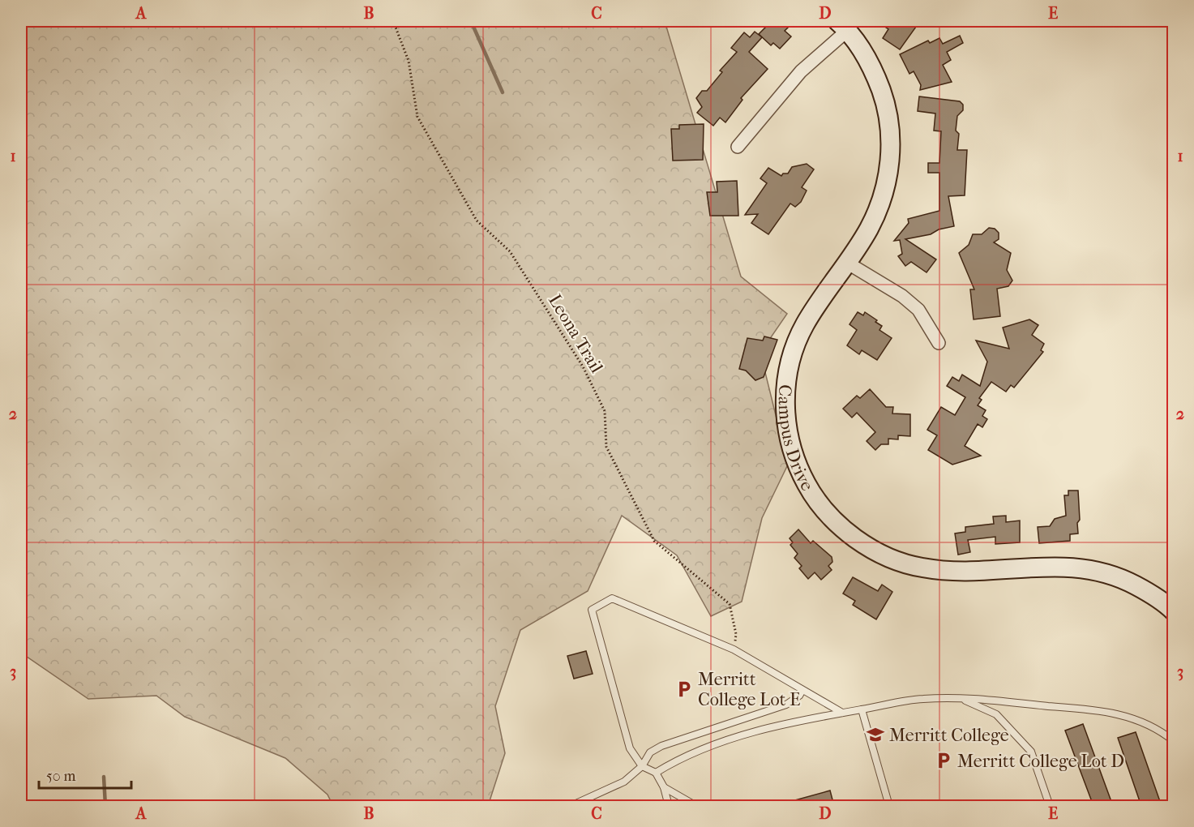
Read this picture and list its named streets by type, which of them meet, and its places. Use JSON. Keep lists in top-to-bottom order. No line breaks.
{"streets":{"street":["Campus Drive"],"path":["Leona Trail"]},"places":{"parking":["Merritt College Lot E","Merritt College Lot D"],"school or university":["Merritt College"]},"scale_bar":"50 m","grid":{"columns":["A","B","C","D","E"],"rows":["1","2","3"]}}
